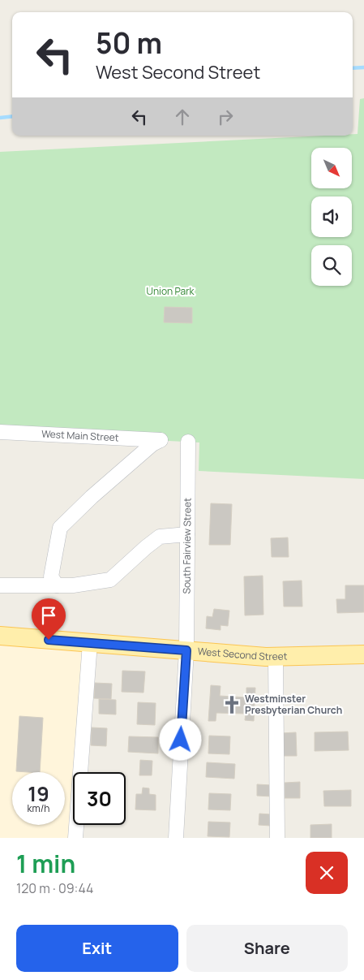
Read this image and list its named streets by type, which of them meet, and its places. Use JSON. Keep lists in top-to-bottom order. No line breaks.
{"streets":{"main road":["West Second Street"],"street":["West Main Street","South Fairview Street"]},"crossings":[["South Fairview Street","West Second Street"]],"parks":["Union Park"],"places":{"church":["Westminster Presbyterian Church"]},"north":"bottom right","page":{"turn":["50 m","West Second Street"],"speed":"19 km/h","limit":"30","heading":["1 min","120 m · 09:44"],"buttons":["Exit","Share"]}}
